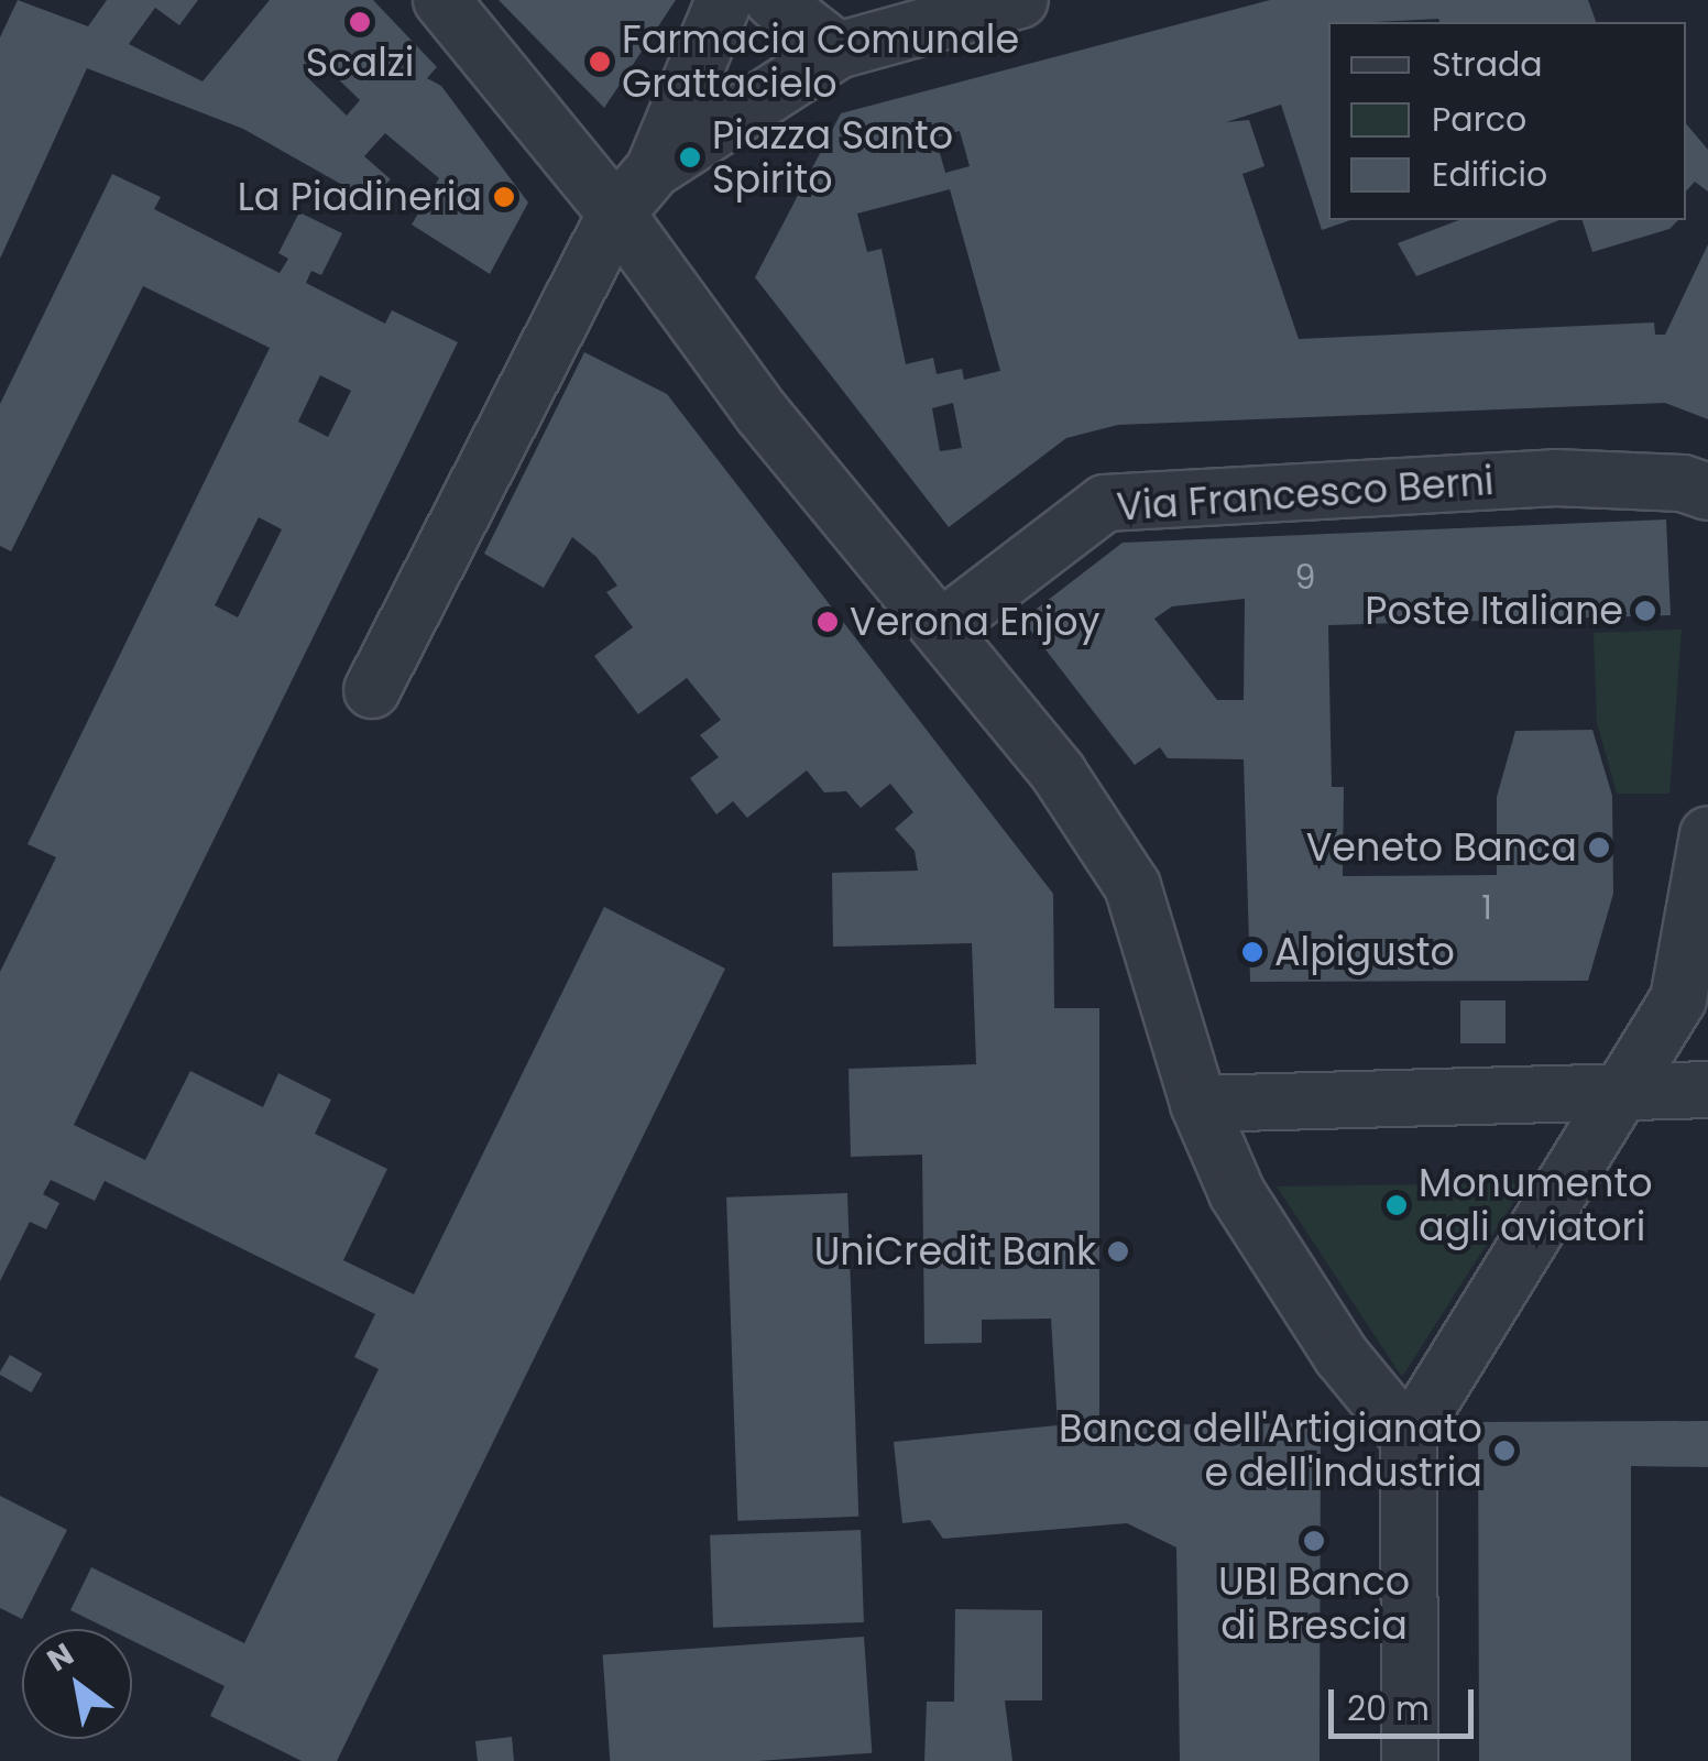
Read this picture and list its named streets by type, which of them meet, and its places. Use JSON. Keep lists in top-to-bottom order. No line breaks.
{"streets":{"street":["Via Francesco Berni"]},"places":["Scalzi","Farmacia Comunale Grattacielo","Piazza Santo Spirito","La Piadineria","Poste Italiane","Verona Enjoy","Veneto Banca","Alpigusto","Monumento agli aviatori","UniCredit Bank","Banca dell'Artigianato e dell'Industria","UBI Banco di Brescia"],"house_numbers":["9","1"],"legend":["Strada","Parco","Edificio"],"scale_bar":"20 m","north":"top left"}
